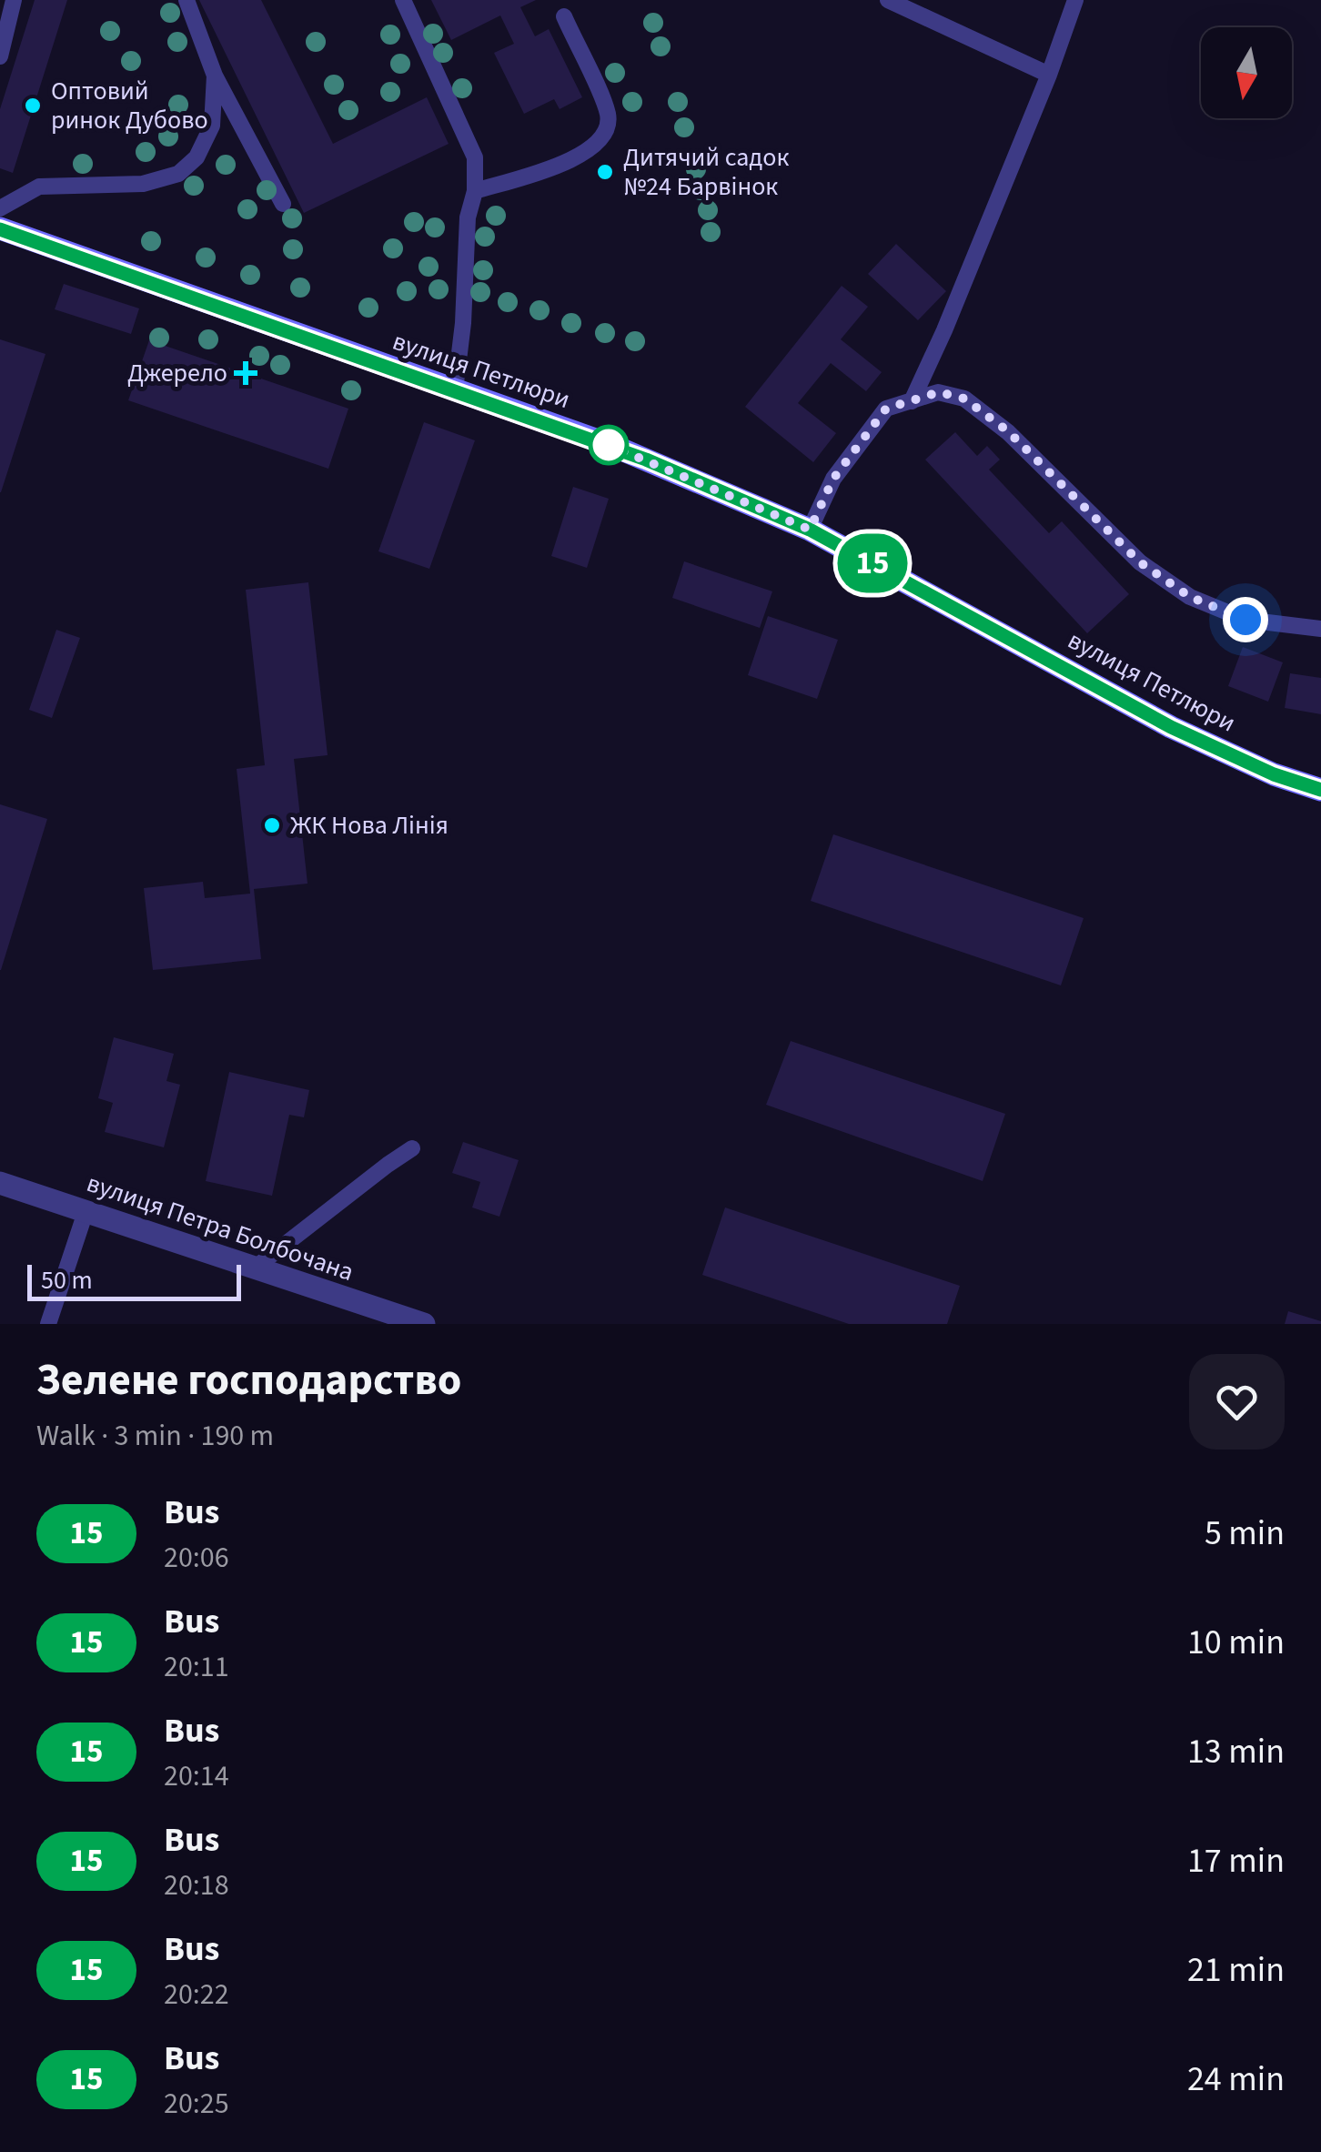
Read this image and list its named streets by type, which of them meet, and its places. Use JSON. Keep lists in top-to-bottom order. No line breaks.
{"streets":{"main road":["вулиця Петлюри"],"street":["вулиця Петра Болбочана"]},"places":{"other":["Оптовий ринок Дубово","Дитячий садок №24 Барвінок","ЖК Нова Лінія"],"health":["Джерело"]},"lines":["bus line 15"],"scale_bar":"50 m","north":"bottom","page":{"on_map":"15","scale":"50 m","heading":["Зелене господарство","Walk · 3 min · 190 m"],"list":[{"mark":"15","name":"Bus","note":"20:06","value":"5 min"},{"mark":"15","name":"Bus","note":"20:11","value":"10 min"},{"mark":"15","name":"Bus","note":"20:14","value":"13 min"},{"mark":"15","name":"Bus","note":"20:18","value":"17 min"},{"mark":"15","name":"Bus","note":"20:22","value":"21 min"},{"mark":"15","name":"Bus","note":"20:25","value":"24 min"}]}}
